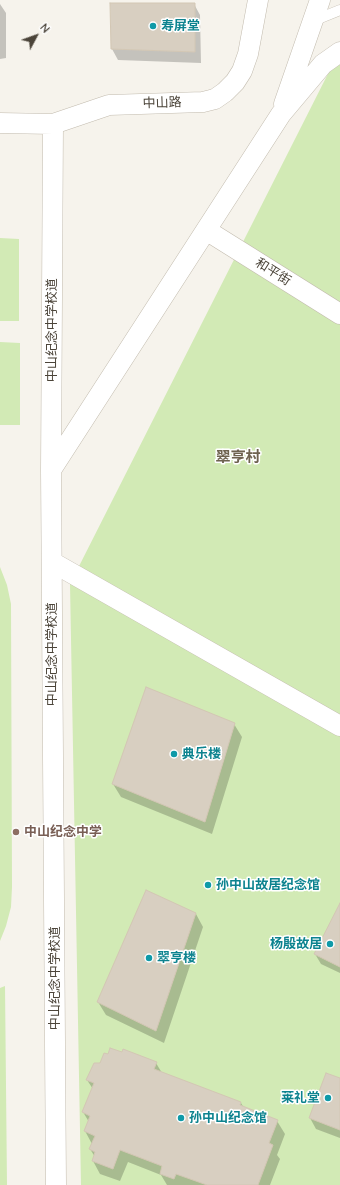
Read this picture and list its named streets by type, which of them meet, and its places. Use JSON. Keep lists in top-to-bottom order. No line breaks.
{"streets":{"street":["中山路","和平街","中山纪念中学校道"]},"crossings":[["中山路","中山纪念中学校道"]],"districts":["翠亨村"],"places":["寿屏堂","典乐楼","中山纪念中学","孙中山故居纪念馆","杨殷故居","翠亨楼","莱礼堂","孙中山纪念馆"],"north":"top right"}
